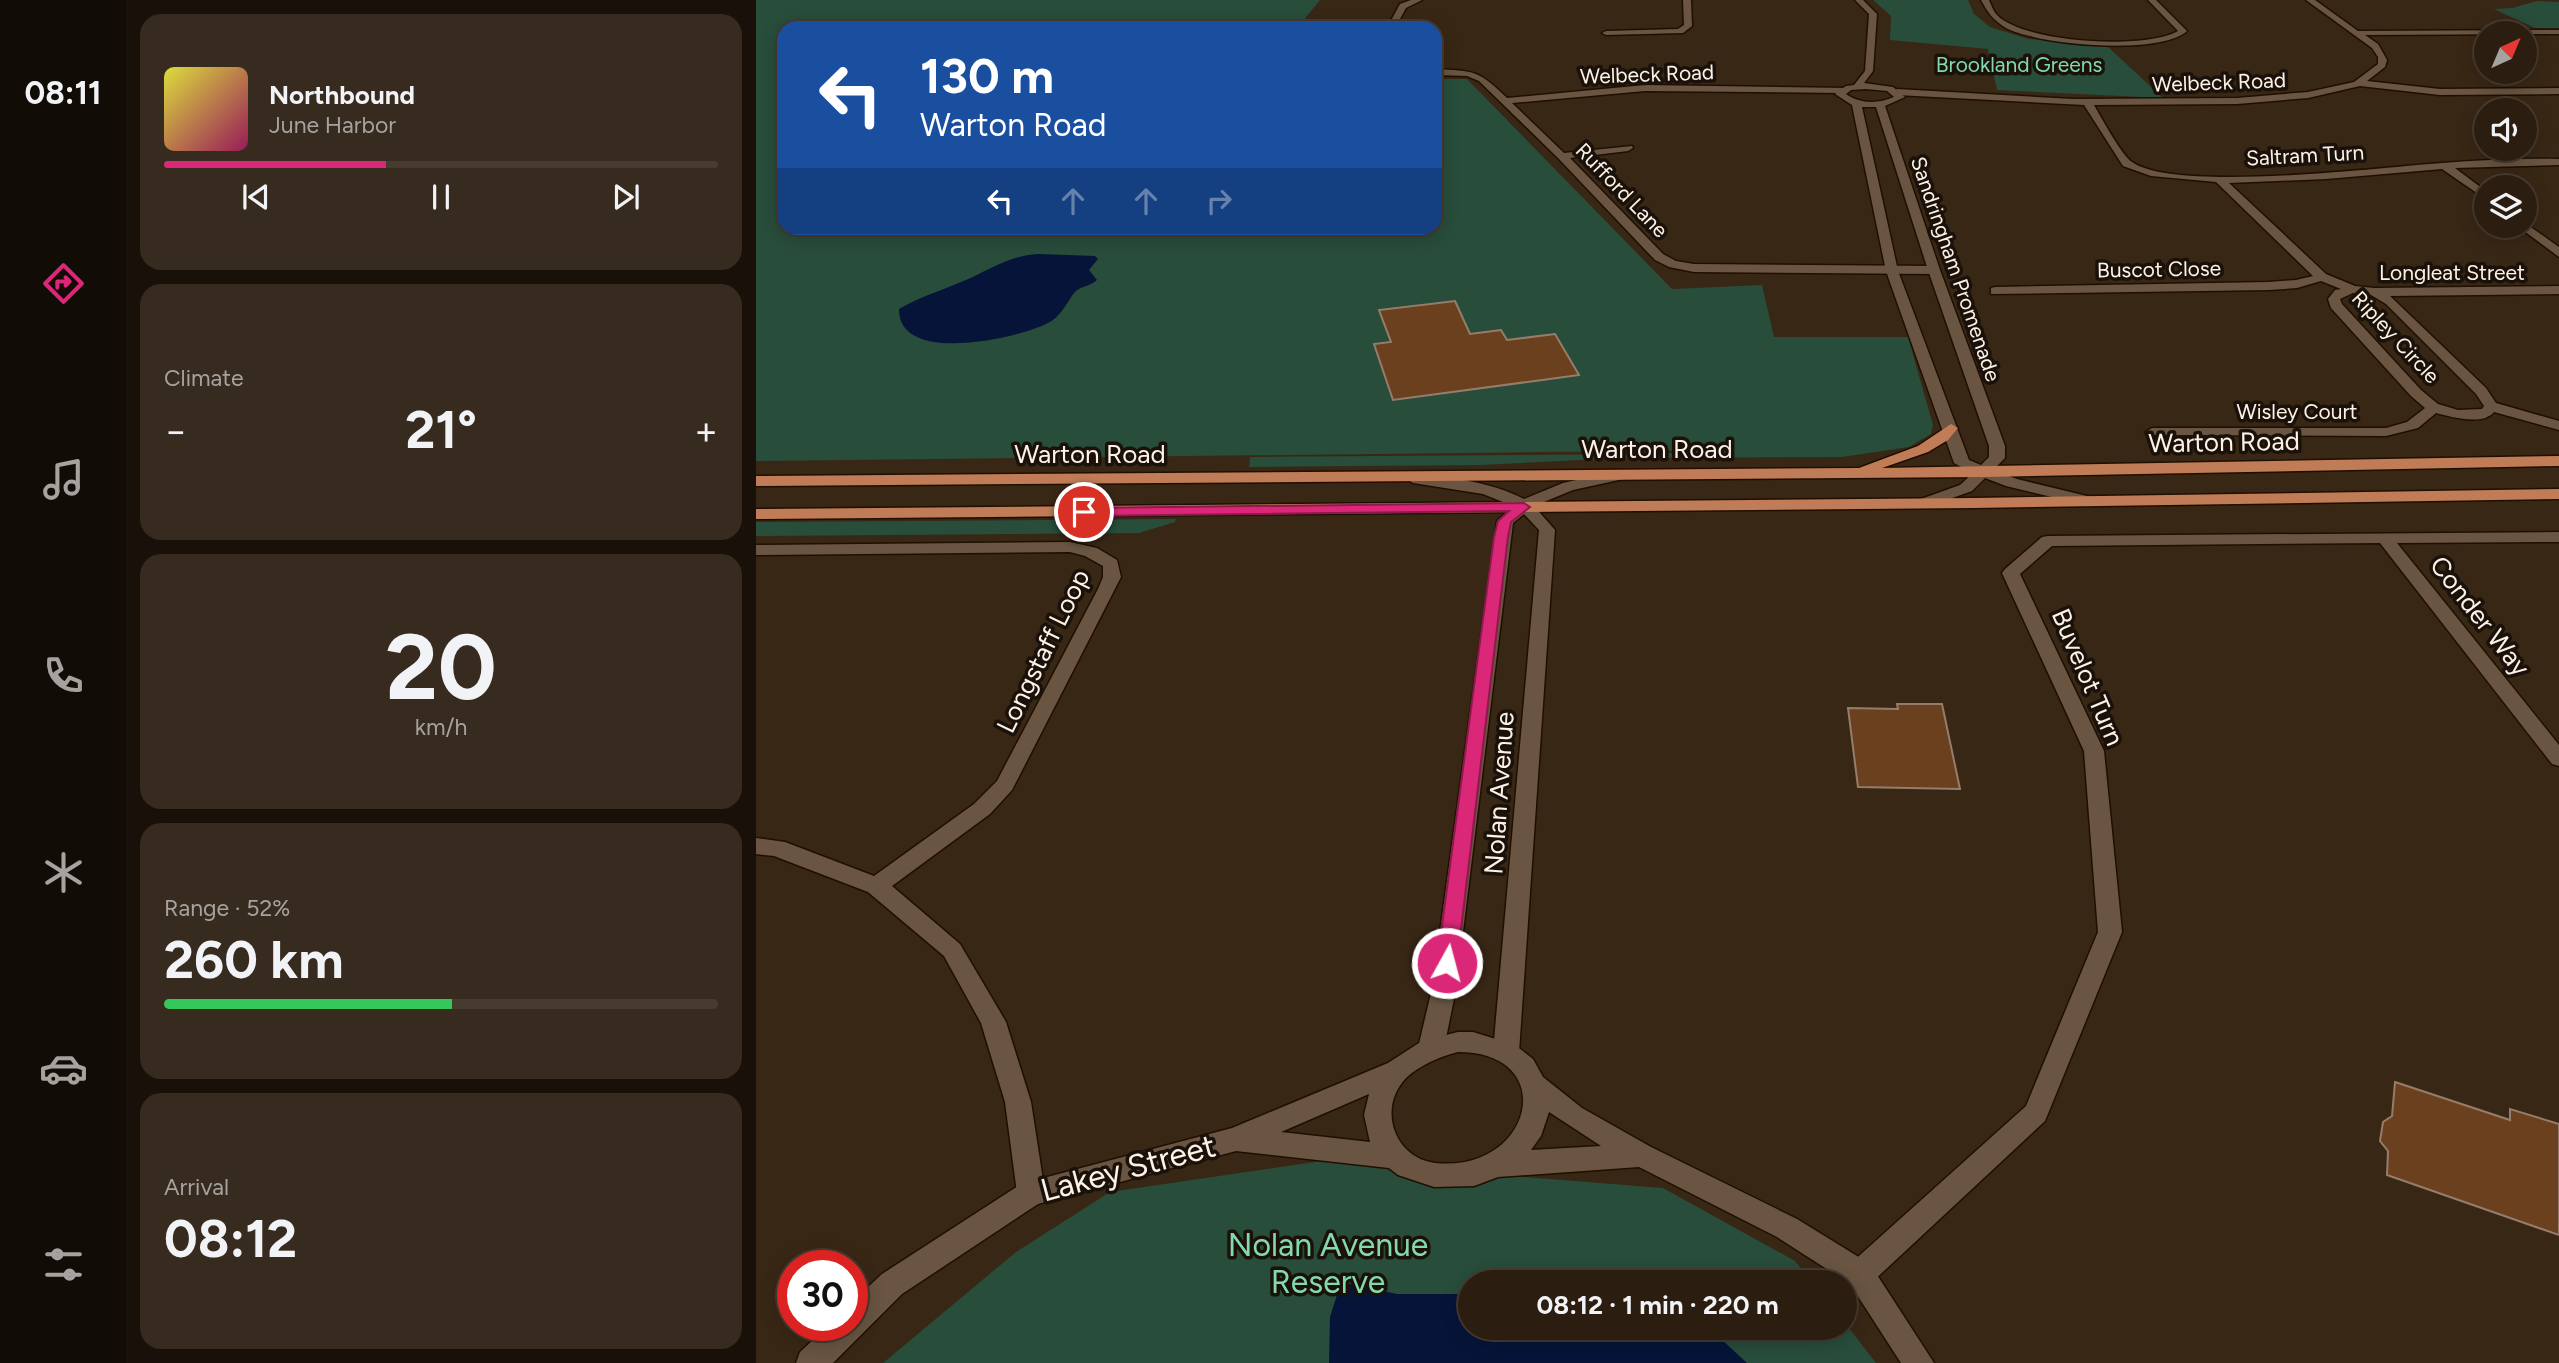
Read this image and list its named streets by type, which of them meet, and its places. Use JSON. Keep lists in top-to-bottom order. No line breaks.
{"streets":{"main road":["Warton Road"],"street":["Welbeck Road","Saltram Turn","Rufford Lane","Sandringham Promenade","Buscot Close","Longleat Street","Ripley Circle","Wisley Court","Conder Way","Longstaff Loop","Buvelot Turn","Nolan Avenue","Lakey Street"]},"crossings":[["Welbeck Road","Saltram Turn"],["Welbeck Road","Rufford Lane"],["Saltram Turn","Longleat Street"],["Rufford Lane","Sandringham Promenade"],["Sandringham Promenade","Warton Road"],["Buscot Close","Longleat Street"],["Longleat Street","Ripley Circle"],["Ripley Circle","Wisley Court"],["Warton Road","Nolan Avenue"],["Conder Way","Buvelot Turn"],["Nolan Avenue","Lakey Street"]],"parks":["Brookland Greens","Nolan Avenue Reserve"],"north":"top right","page":{"tabs":"08:11","turn":["130 m","Warton Road"],"song":["Northbound","June Harbor"],"tile":["Climate",["20","km/h"],["Range · 52%","260 km"],["Arrival","08:12"]],"heat":["−","21°","+"],"limit":"30","trip":"08:12 · 1 min · 220 m"}}
